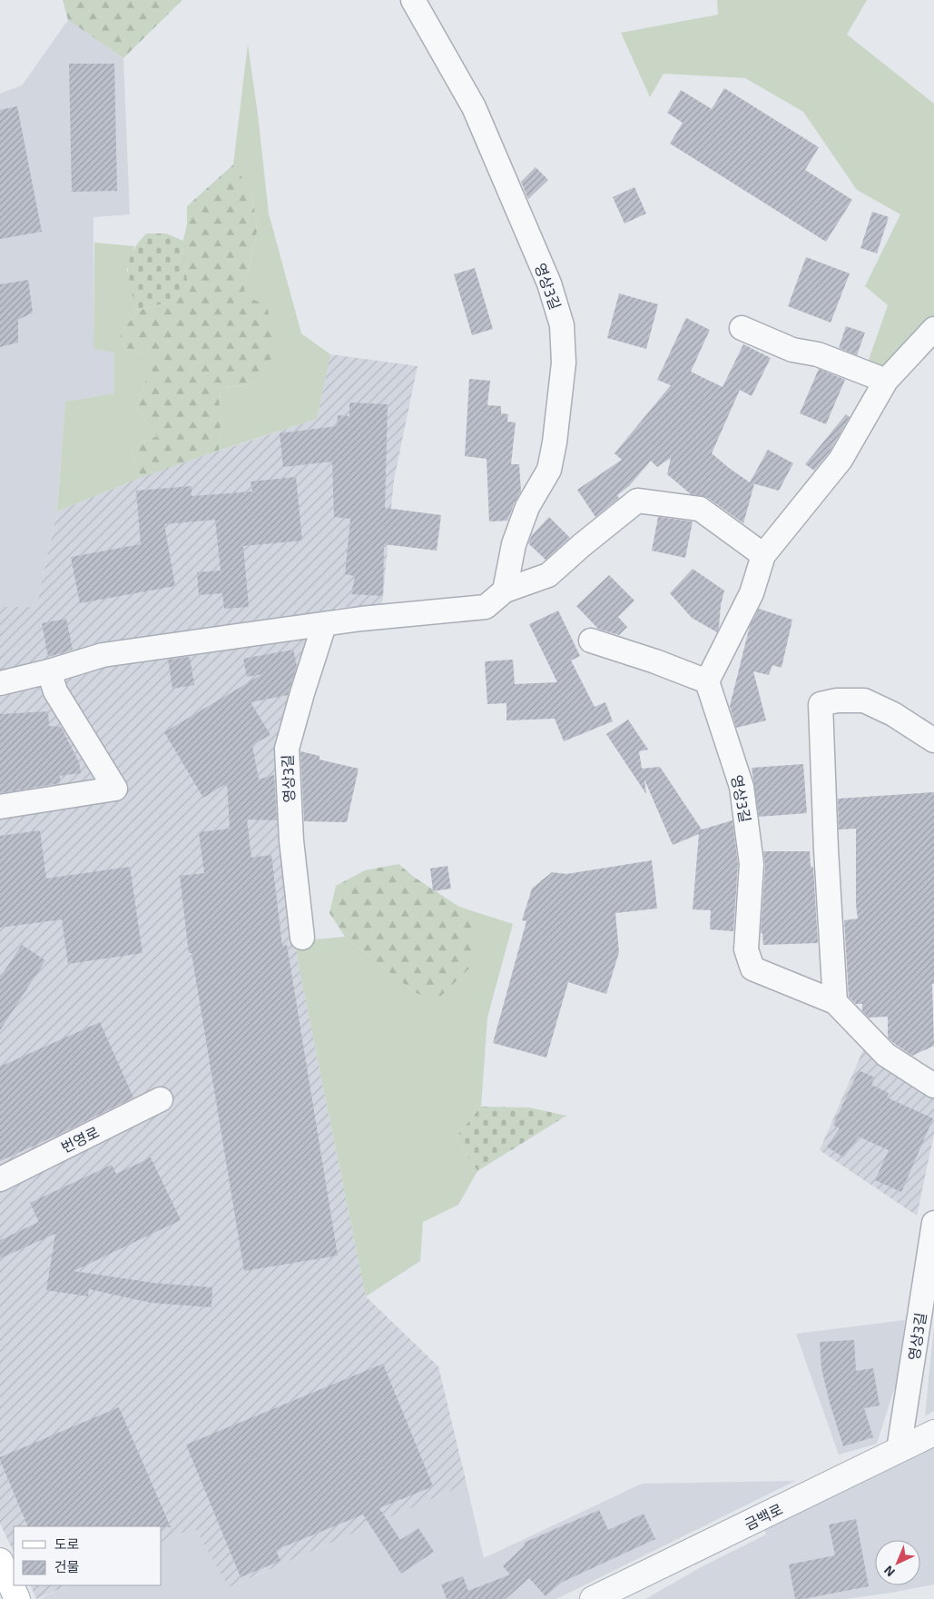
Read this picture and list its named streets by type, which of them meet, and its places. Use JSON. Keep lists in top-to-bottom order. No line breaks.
{"streets":{"street":["영상3길","번영로","금백로"]},"crossings":[["영상3길","금백로"]],"legend":["도로","건물"],"north":"bottom left"}
